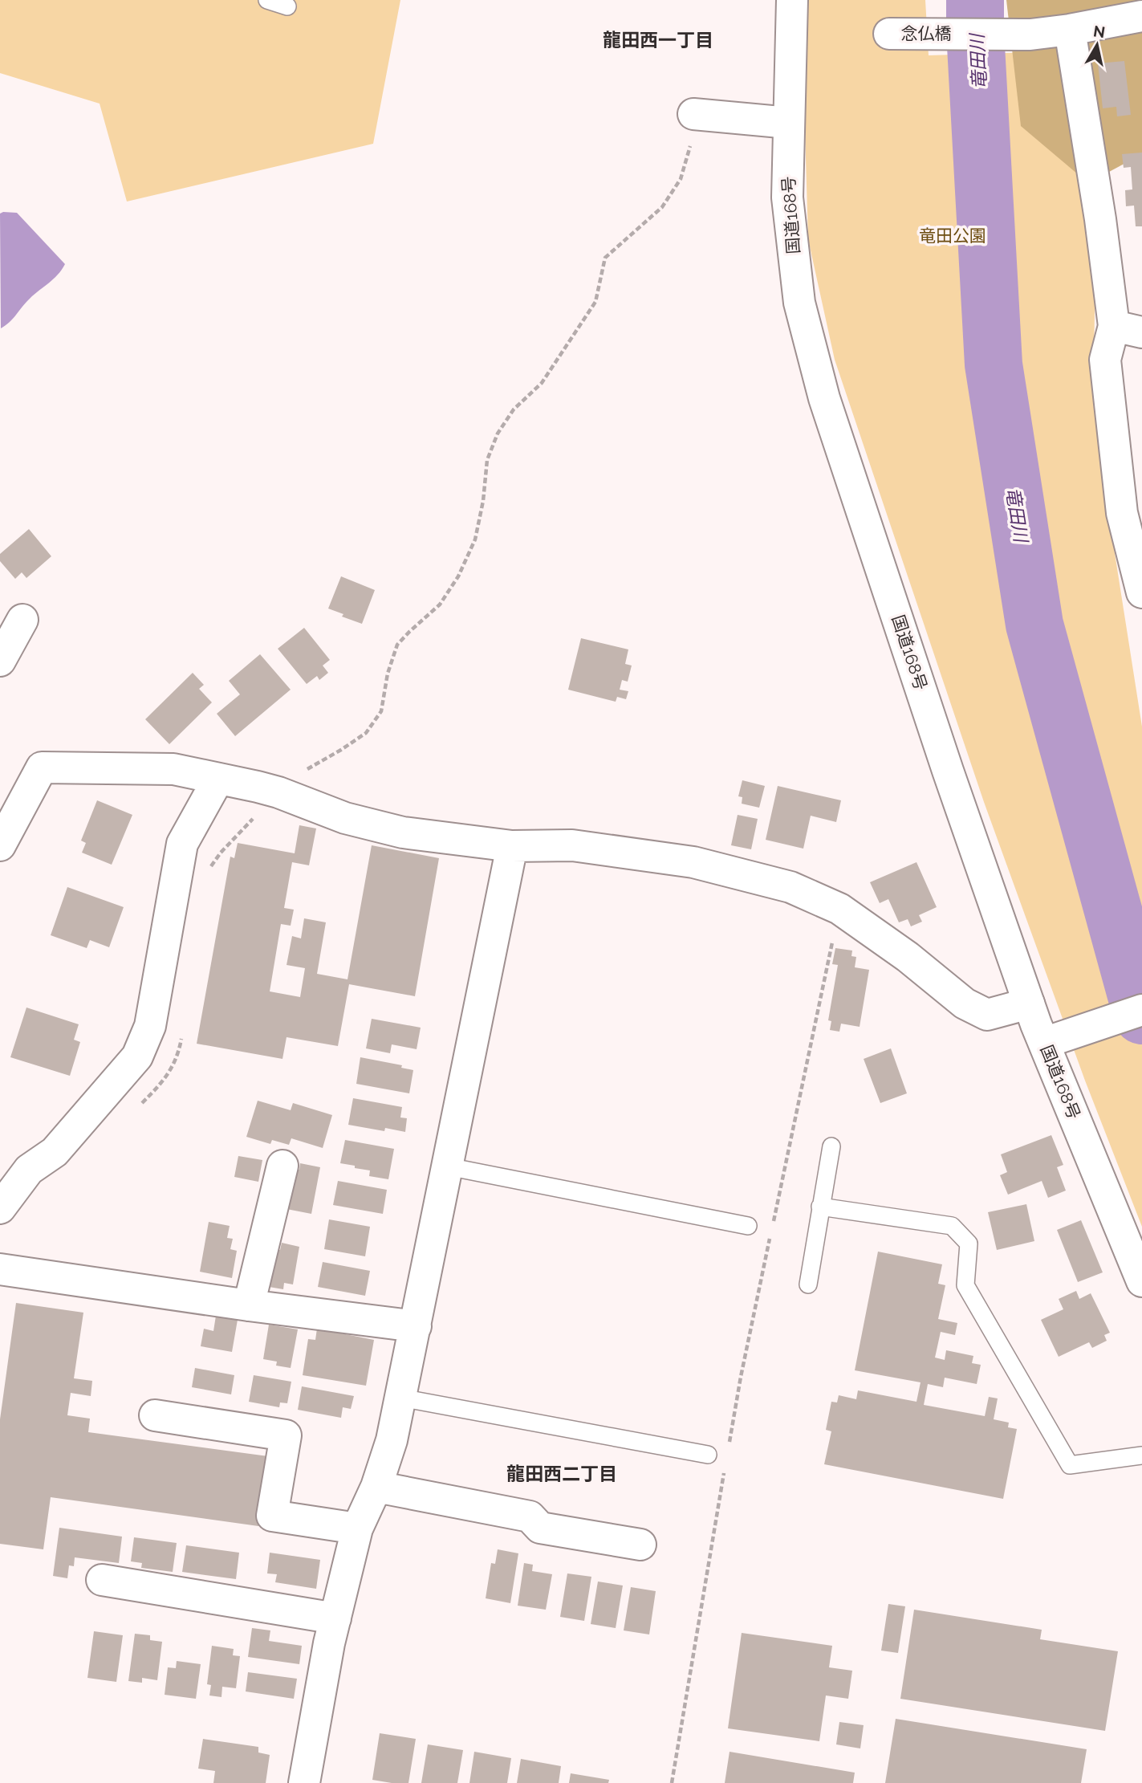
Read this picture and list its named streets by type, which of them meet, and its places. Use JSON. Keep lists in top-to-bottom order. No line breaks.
{"streets":{"main road":["念仏橋","国道168号"]},"districts":["龍田西一丁目","龍田西二丁目"],"water":["竜田川"],"parks":["竜田公園"],"north":"top"}
